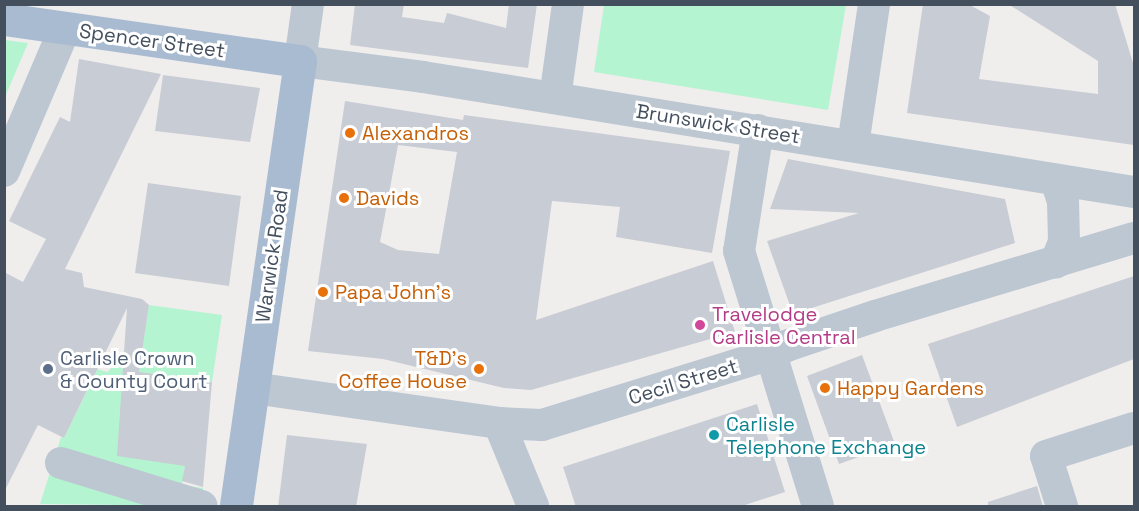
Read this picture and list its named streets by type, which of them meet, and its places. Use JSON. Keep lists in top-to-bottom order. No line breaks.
{"streets":{"main road":["Spencer Street","Warwick Road"],"street":["Brunswick Street","Cecil Street"]},"crossings":[["Spencer Street","Brunswick Street"],["Spencer Street","Warwick Road"],["Brunswick Street","Warwick Road"],["Warwick Road","Cecil Street"]],"places":["Alexandros","Davids","Papa John's","Travelodge Carlisle Central","Carlisle Crown & County Court","T&D's Coffee House","Happy Gardens","Carlisle Telephone Exchange"]}
